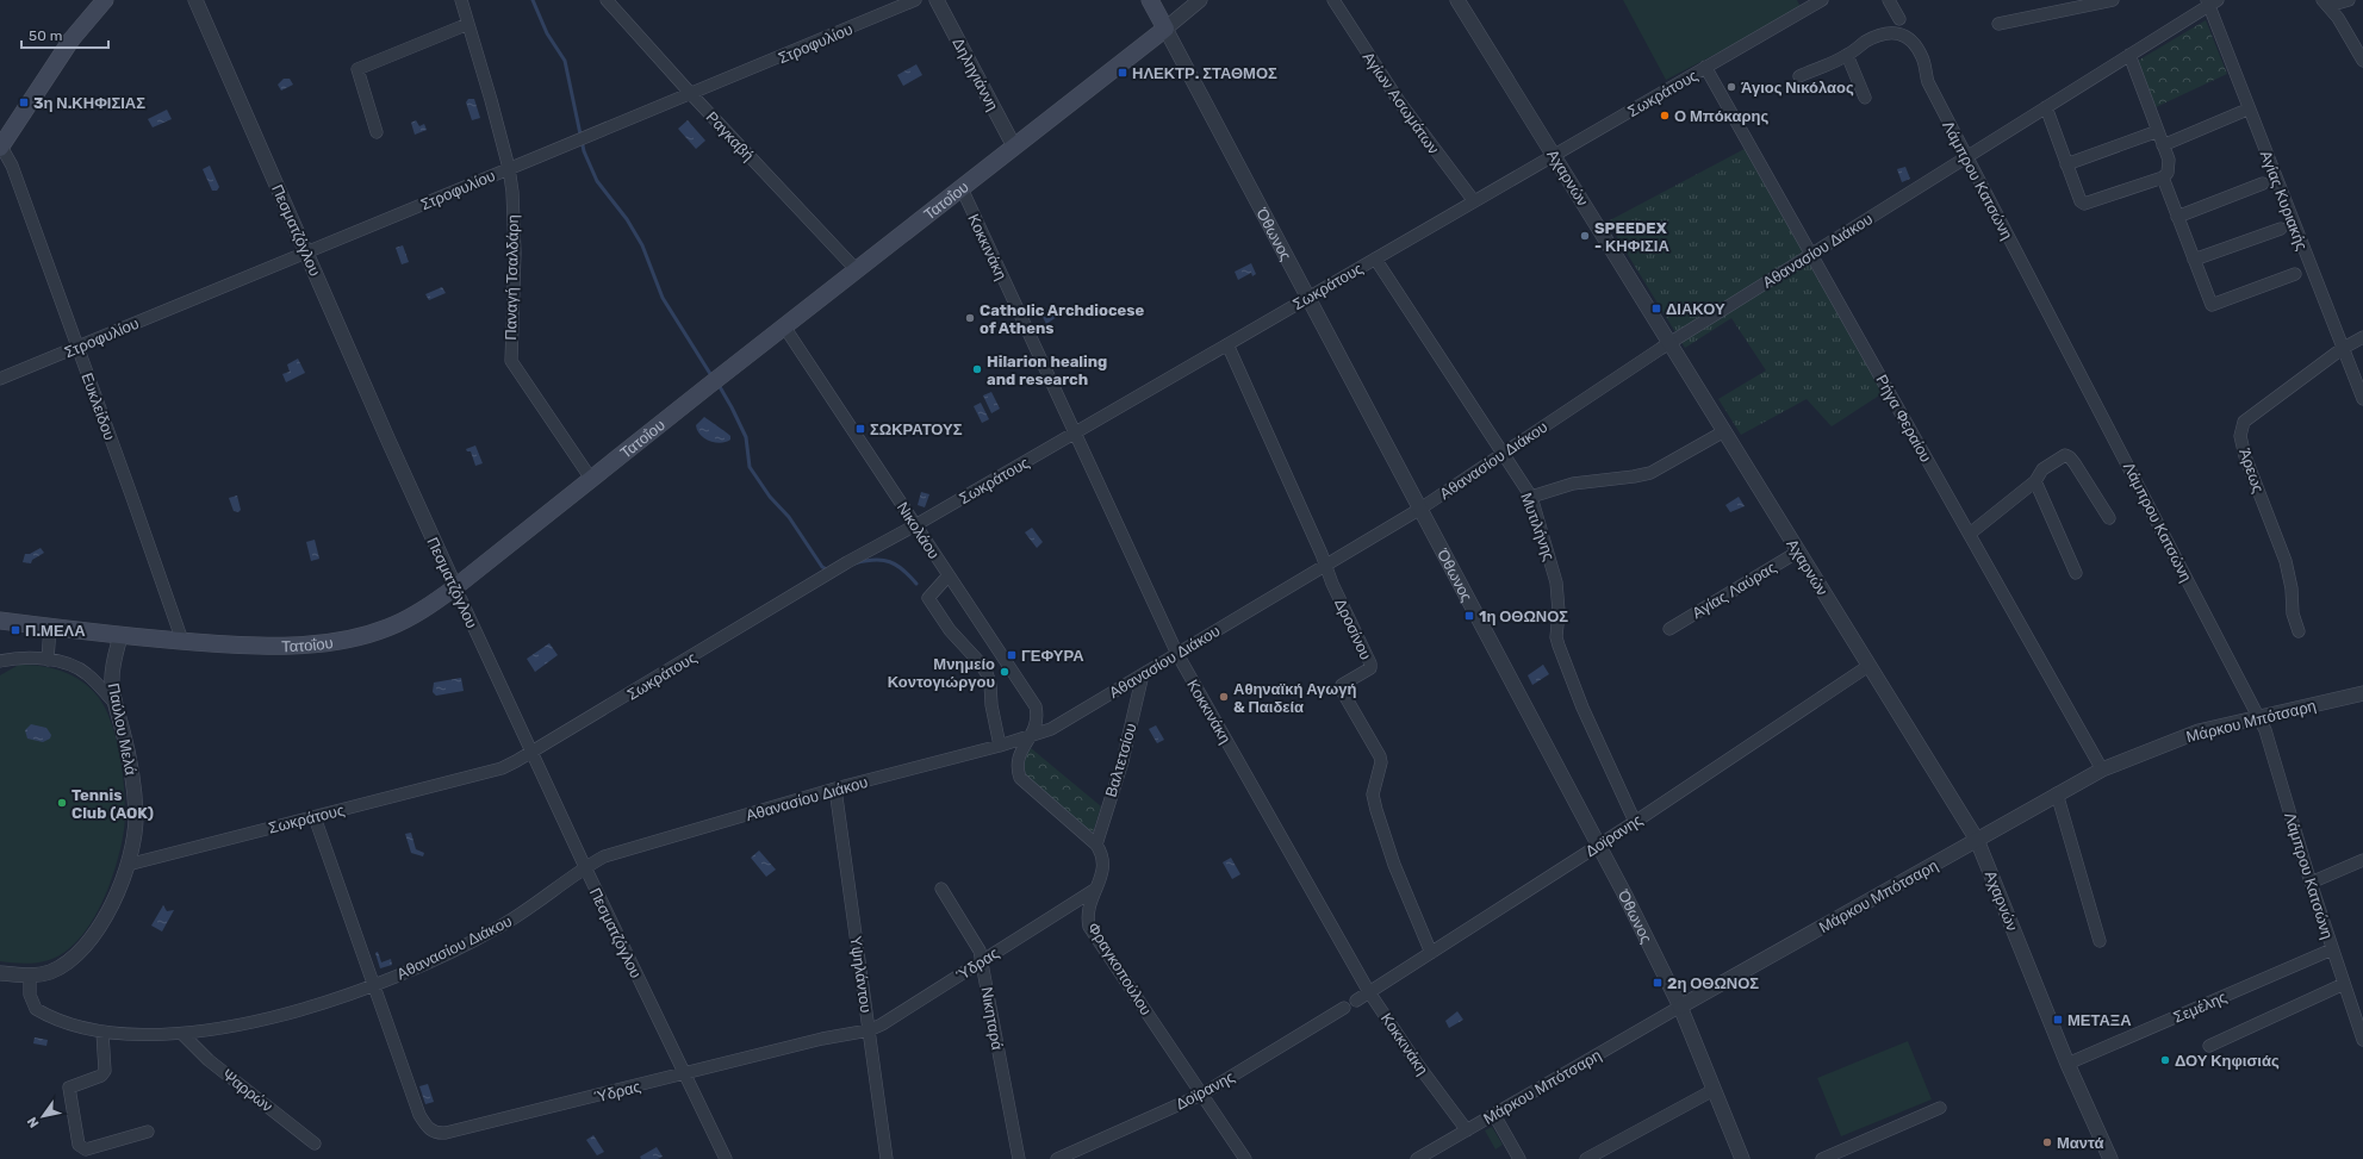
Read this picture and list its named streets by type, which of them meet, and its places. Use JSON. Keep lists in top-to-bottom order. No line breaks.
{"streets":{"main road":["Τατοΐου","Όθωνος"],"street":["Στροφυλίου","Δηληγιάννη","Σωκράτους","Αγίων Ασωμάτων","Ραγκαβή","Αχαρνών","Λάμπρου Κατσώνη","Αγίας Κυριακής","Πεσματζόγλου","Κοκκινάκη","Αθανασίου Διάκου","Παναγή Τσαλδάρη","Ευκλείδου","Ρήγα Φεραίου","Άρεως","Μυτιλήνης","Νικολάου","Αγίας Λαύρας","Δροσίνου","Μάρκου Μπότσαρη","Παύλου Μελά","Βαλτετσίου","Δοϊρανης","Ύδρας","Φραγκοπούλου","Υψηλάντου","Σεμέλης","Νικηταρά","Ψαρρών"]},"crossings":[["Στροφυλίου","Ραγκαβή"],["Στροφυλίου","Πεσματζόγλου"],["Στροφυλίου","Παναγή Τσαλδάρη"],["Στροφυλίου","Ευκλείδου"],["Δηληγιάννη","Τατοΐου"],["Σωκράτους","Αγίων Ασωμάτων"],["Σωκράτους","Αχαρνών"],["Σωκράτους","Πεσματζόγλου"],["Σωκράτους","Όθωνος"],["Σωκράτους","Κοκκινάκη"],["Σωκράτους","Ρήγα Φεραίου"],["Σωκράτους","Μυτιλήνης"],["Σωκράτους","Νικολάου"],["Σωκράτους","Δροσίνου"],["Σωκράτους","Παύλου Μελά"],["Σωκράτους","Ύδρας"],["Ραγκαβή","Τατοΐου"],["Αχαρνών","Αθανασίου Διάκου"],["Αχαρνών","Αγίας Λαύρας"],["Αχαρνών","Μάρκου Μπότσαρη"],["Αχαρνών","Δοϊρανης"],["Αχαρνών","Σεμέλης"],["Λάμπρου Κατσώνη","Αθανασίου Διάκου"],["Λάμπρου Κατσώνη","Μάρκου Μπότσαρη"],["Λάμπρου Κατσώνη","Σεμέλης"],["Τατοΐου","Πεσματζόγλου"],["Τατοΐου","Όθωνος"],["Τατοΐου","Κοκκινάκη"],["Τατοΐου","Παναγή Τσαλδάρη"],["Τατοΐου","Ευκλείδου"],["Τατοΐου","Νικολάου"],["Τατοΐου","Παύλου Μελά"],["Αγίας Κυριακής","Αθανασίου Διάκου"],["Αγίας Κυριακής","Άρεως"],["Πεσματζόγλου","Αθανασίου Διάκου"],["Πεσματζόγλου","Ύδρας"],["Όθωνος","Αθανασίου Διάκου"],["Όθωνος","Μάρκου Μπότσαρη"],["Όθωνος","Δοϊρανης"],["Κοκκινάκη","Αθανασίου Διάκου"],["Κοκκινάκη","Μάρκου Μπότσαρη"],["Κοκκινάκη","Δοϊρανης"],["Αθανασίου Διάκου","Ρήγα Φεραίου"],["Αθανασίου Διάκου","Μυτιλήνης"],["Αθανασίου Διάκου","Νικολάου"],["Αθανασίου Διάκου","Δροσίνου"],["Αθανασίου Διάκου","Παύλου Μελά"],["Αθανασίου Διάκου","Βαλτετσίου"],["Αθανασίου Διάκου","Ύδρας"],["Αθανασίου Διάκου","Υψηλάντου"],["Αθανασίου Διάκου","Ψαρρών"],["Ρήγα Φεραίου","Μάρκου Μπότσαρη"],["Μυτιλήνης","Δοϊρανης"],["Δροσίνου","Δοϊρανης"],["Βαλτετσίου","Φραγκοπούλου"],["Δοϊρανης","Φραγκοπούλου"],["Ύδρας","Φραγκοπούλου"],["Ύδρας","Υψηλάντου"],["Ύδρας","Νικηταρά"]],"places":{"transit":["ΗΛΕΚΤΡ. ΣΤΑΘΜΟΣ","3η Ν.ΚΗΦΙΣΙΑΣ","ΔΙΑΚΟΥ","ΣΩΚΡΑΤΟΥΣ","1η ΟΘΩΝΟΣ","Π.ΜΕΛΑ","ΓΕΦΥΡΑ","2η ΟΘΩΝΟΣ","ΜΕΤΑΞΑ"],"other":["Άγιος Νικόλαος","Ο Μπόκαρης","SPEEDEX - ΚΗΦΙΣΙΑ","Catholic Archdiocese of Athens","Hilarion healing and research","Μνημείο Κοντογιώργου","Αθηναϊκή Αγωγή & Παιδεία","Tennis Club (AOK)","ΔΟΥ Κηφισιάς","Μαντά"]},"scale_bar":"50 m","north":"bottom left"}
